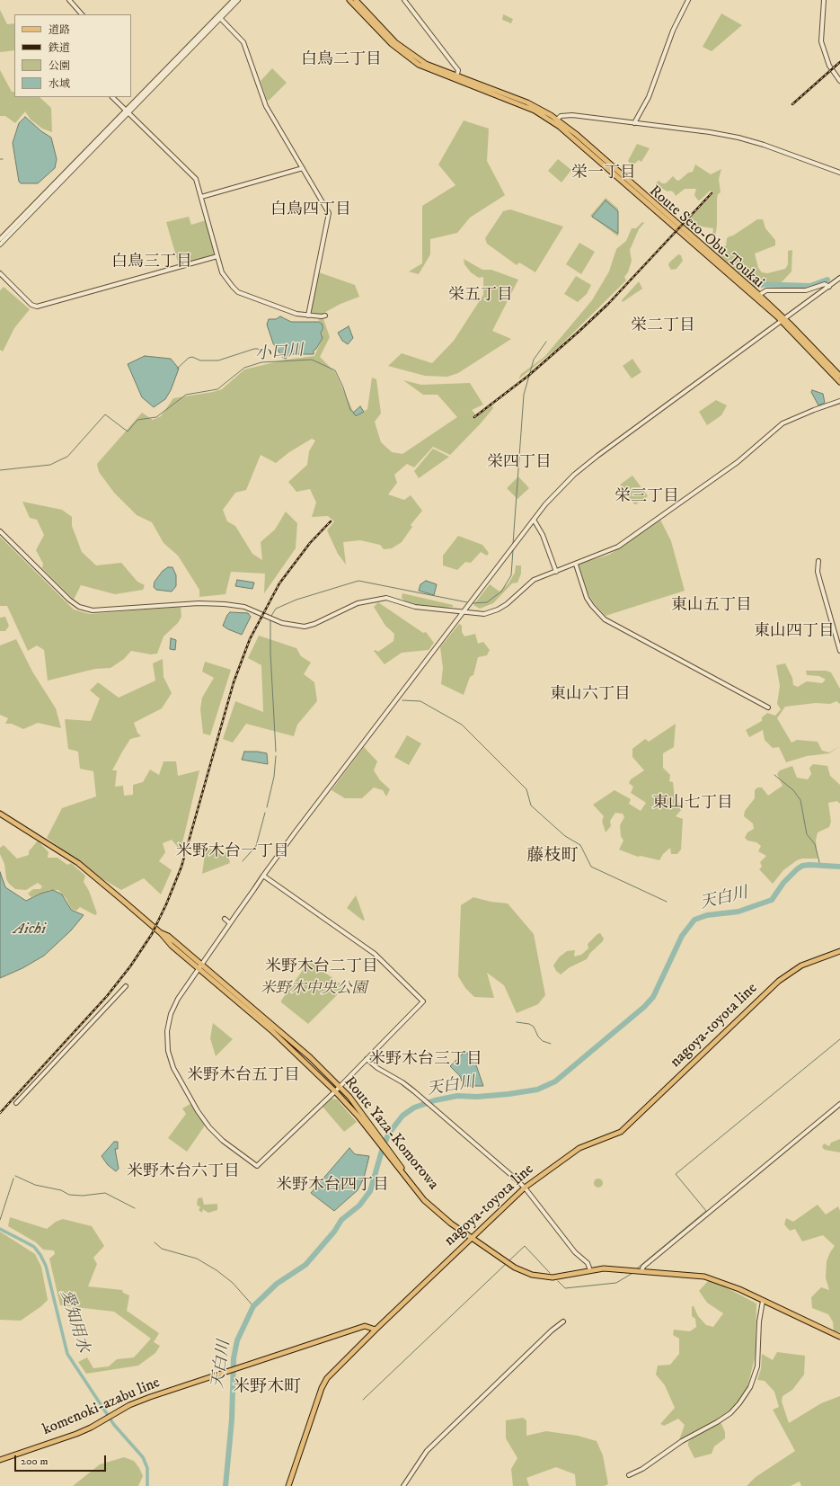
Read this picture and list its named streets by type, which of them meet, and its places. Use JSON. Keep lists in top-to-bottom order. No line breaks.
{"streets":{"main road":["Route Seto-Obu-Toukai","nagoya-toyota line","Route Yaza-Komorowa","komenoki-azabu line"]},"crossings":[["nagoya-toyota line","Route Yaza-Komorowa"],["nagoya-toyota line","komenoki-azabu line"]],"districts":["白鳥二丁目","栄一丁目","白鳥四丁目","白鳥三丁目","栄五丁目","栄二丁目","栄四丁目","栄三丁目","東山五丁目","東山四丁目","東山六丁目","東山七丁目","米野木台一丁目","藤枝町","米野木台二丁目","米野木台三丁目","米野木台五丁目","米野木台六丁目","米野木台四丁目","米野木町"],"water":["小口川","天白川","Aichi","愛知用水"],"parks":["米野木中央公園"],"legend":["道路","鉄道","公園","水域"],"scale_bar":"200 m"}
